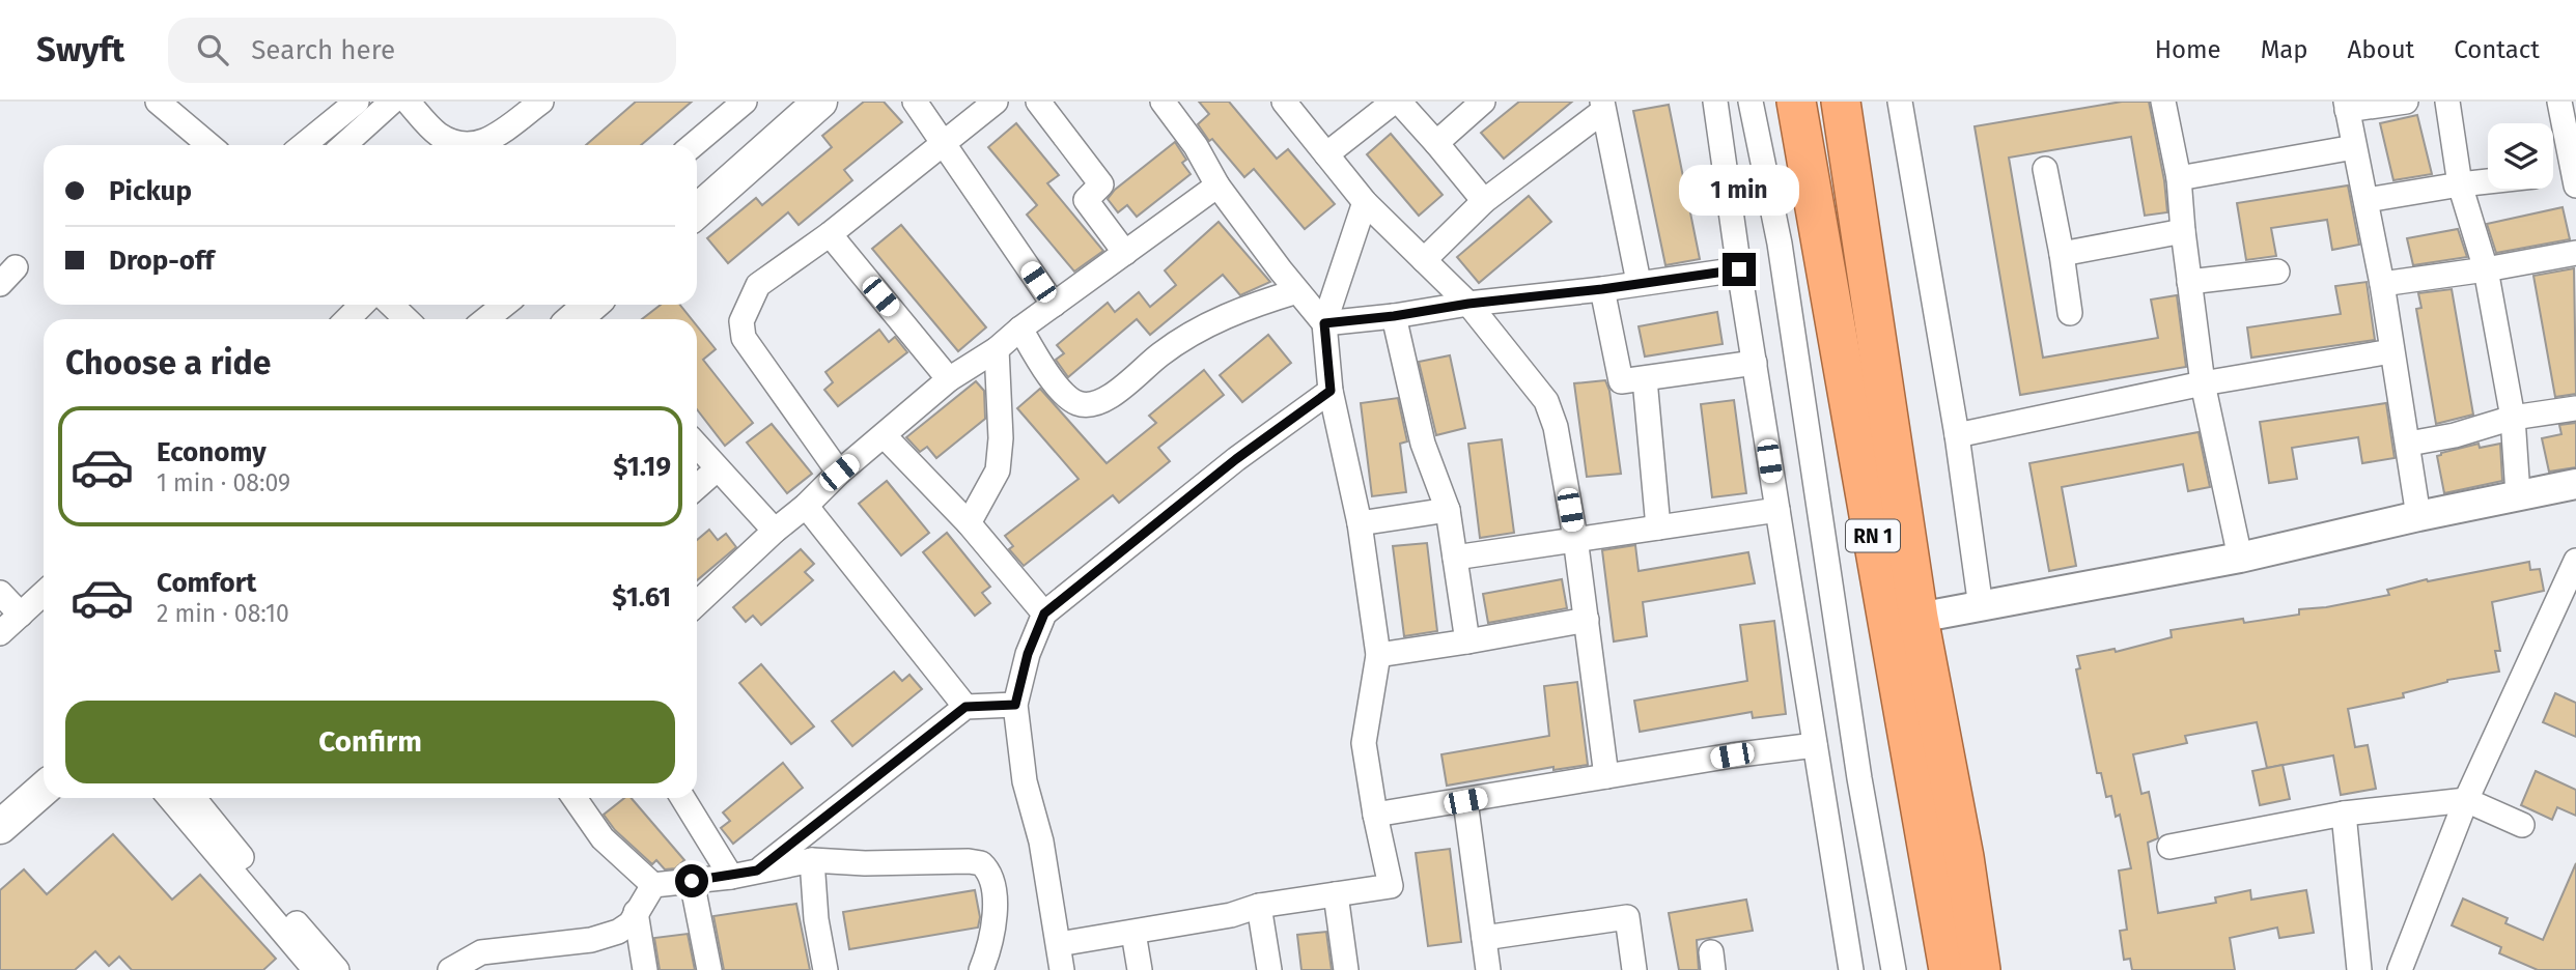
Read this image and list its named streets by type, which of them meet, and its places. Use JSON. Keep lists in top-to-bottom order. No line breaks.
{"streets":{"highway":["RN 1"]},"page":{"header":"Swyft","search":"Search here","nav":["Home","Map","About","Contact"],"banner":["Pickup","Drop-off"],"bubble":"1 min","heading":"Choose a ride","list":[{"name":"Economy","note":"1 min · 08:09","value":"$1.19"},{"name":"Comfort","note":"2 min · 08:10","value":"$1.61"}],"buttons":"Confirm"}}
